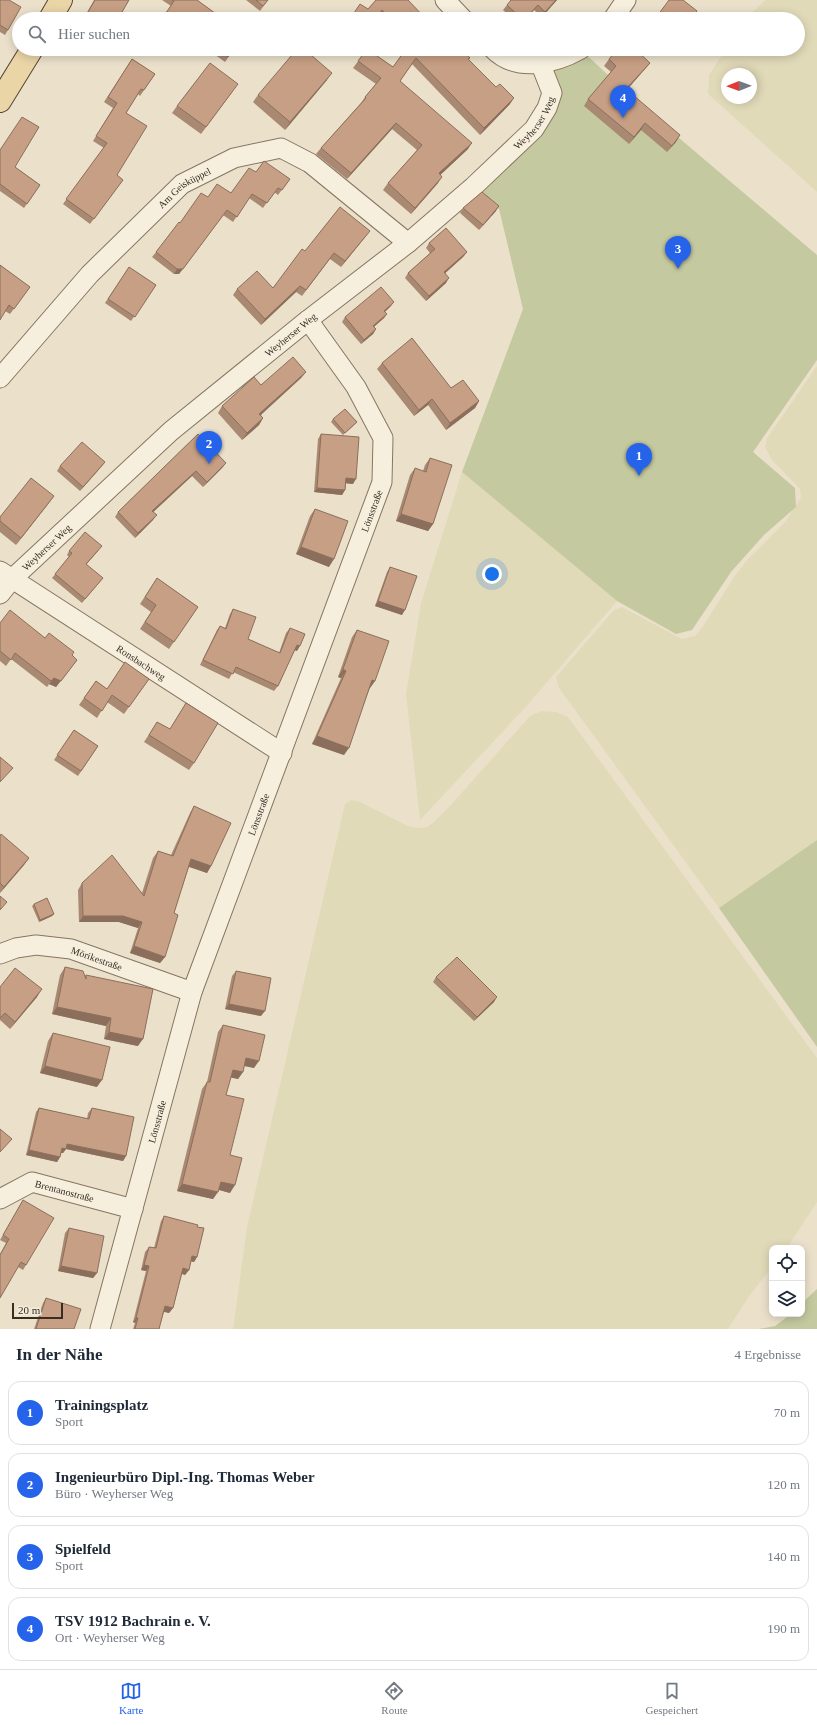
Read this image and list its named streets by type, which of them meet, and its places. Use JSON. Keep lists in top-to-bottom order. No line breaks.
{"streets":{"street":["Weyherser Weg","Am Geisküppel","Lönsstraße","Ronsbachweg","Mörikestraße","Brentanostraße"]},"crossings":[["Weyherser Weg","Am Geisküppel"],["Weyherser Weg","Lönsstraße"],["Weyherser Weg","Ronsbachweg"],["Lönsstraße","Ronsbachweg"],["Lönsstraße","Mörikestraße"],["Lönsstraße","Brentanostraße"]],"scale_bar":"20 m","north":"left","page":{"search":"Hier suchen","pins":["4","3","2","1"],"scale":"20 m","heading":["In der Nähe","4 Ergebnisse"],"list":[{"mark":"1","name":"Trainingsplatz","note":"Sport","value":"70 m"},{"mark":"2","name":"Ingenieurbüro Dipl.-Ing. Thomas Weber","note":"Büro · Weyherser Weg","value":"120 m"},{"mark":"3","name":"Spielfeld","note":"Sport","value":"140 m"},{"mark":"4","name":"TSV 1912 Bachrain e. V.","note":"Ort · Weyherser Weg","value":"190 m"}],"nav":["Karte","Route","Gespeichert"]}}
